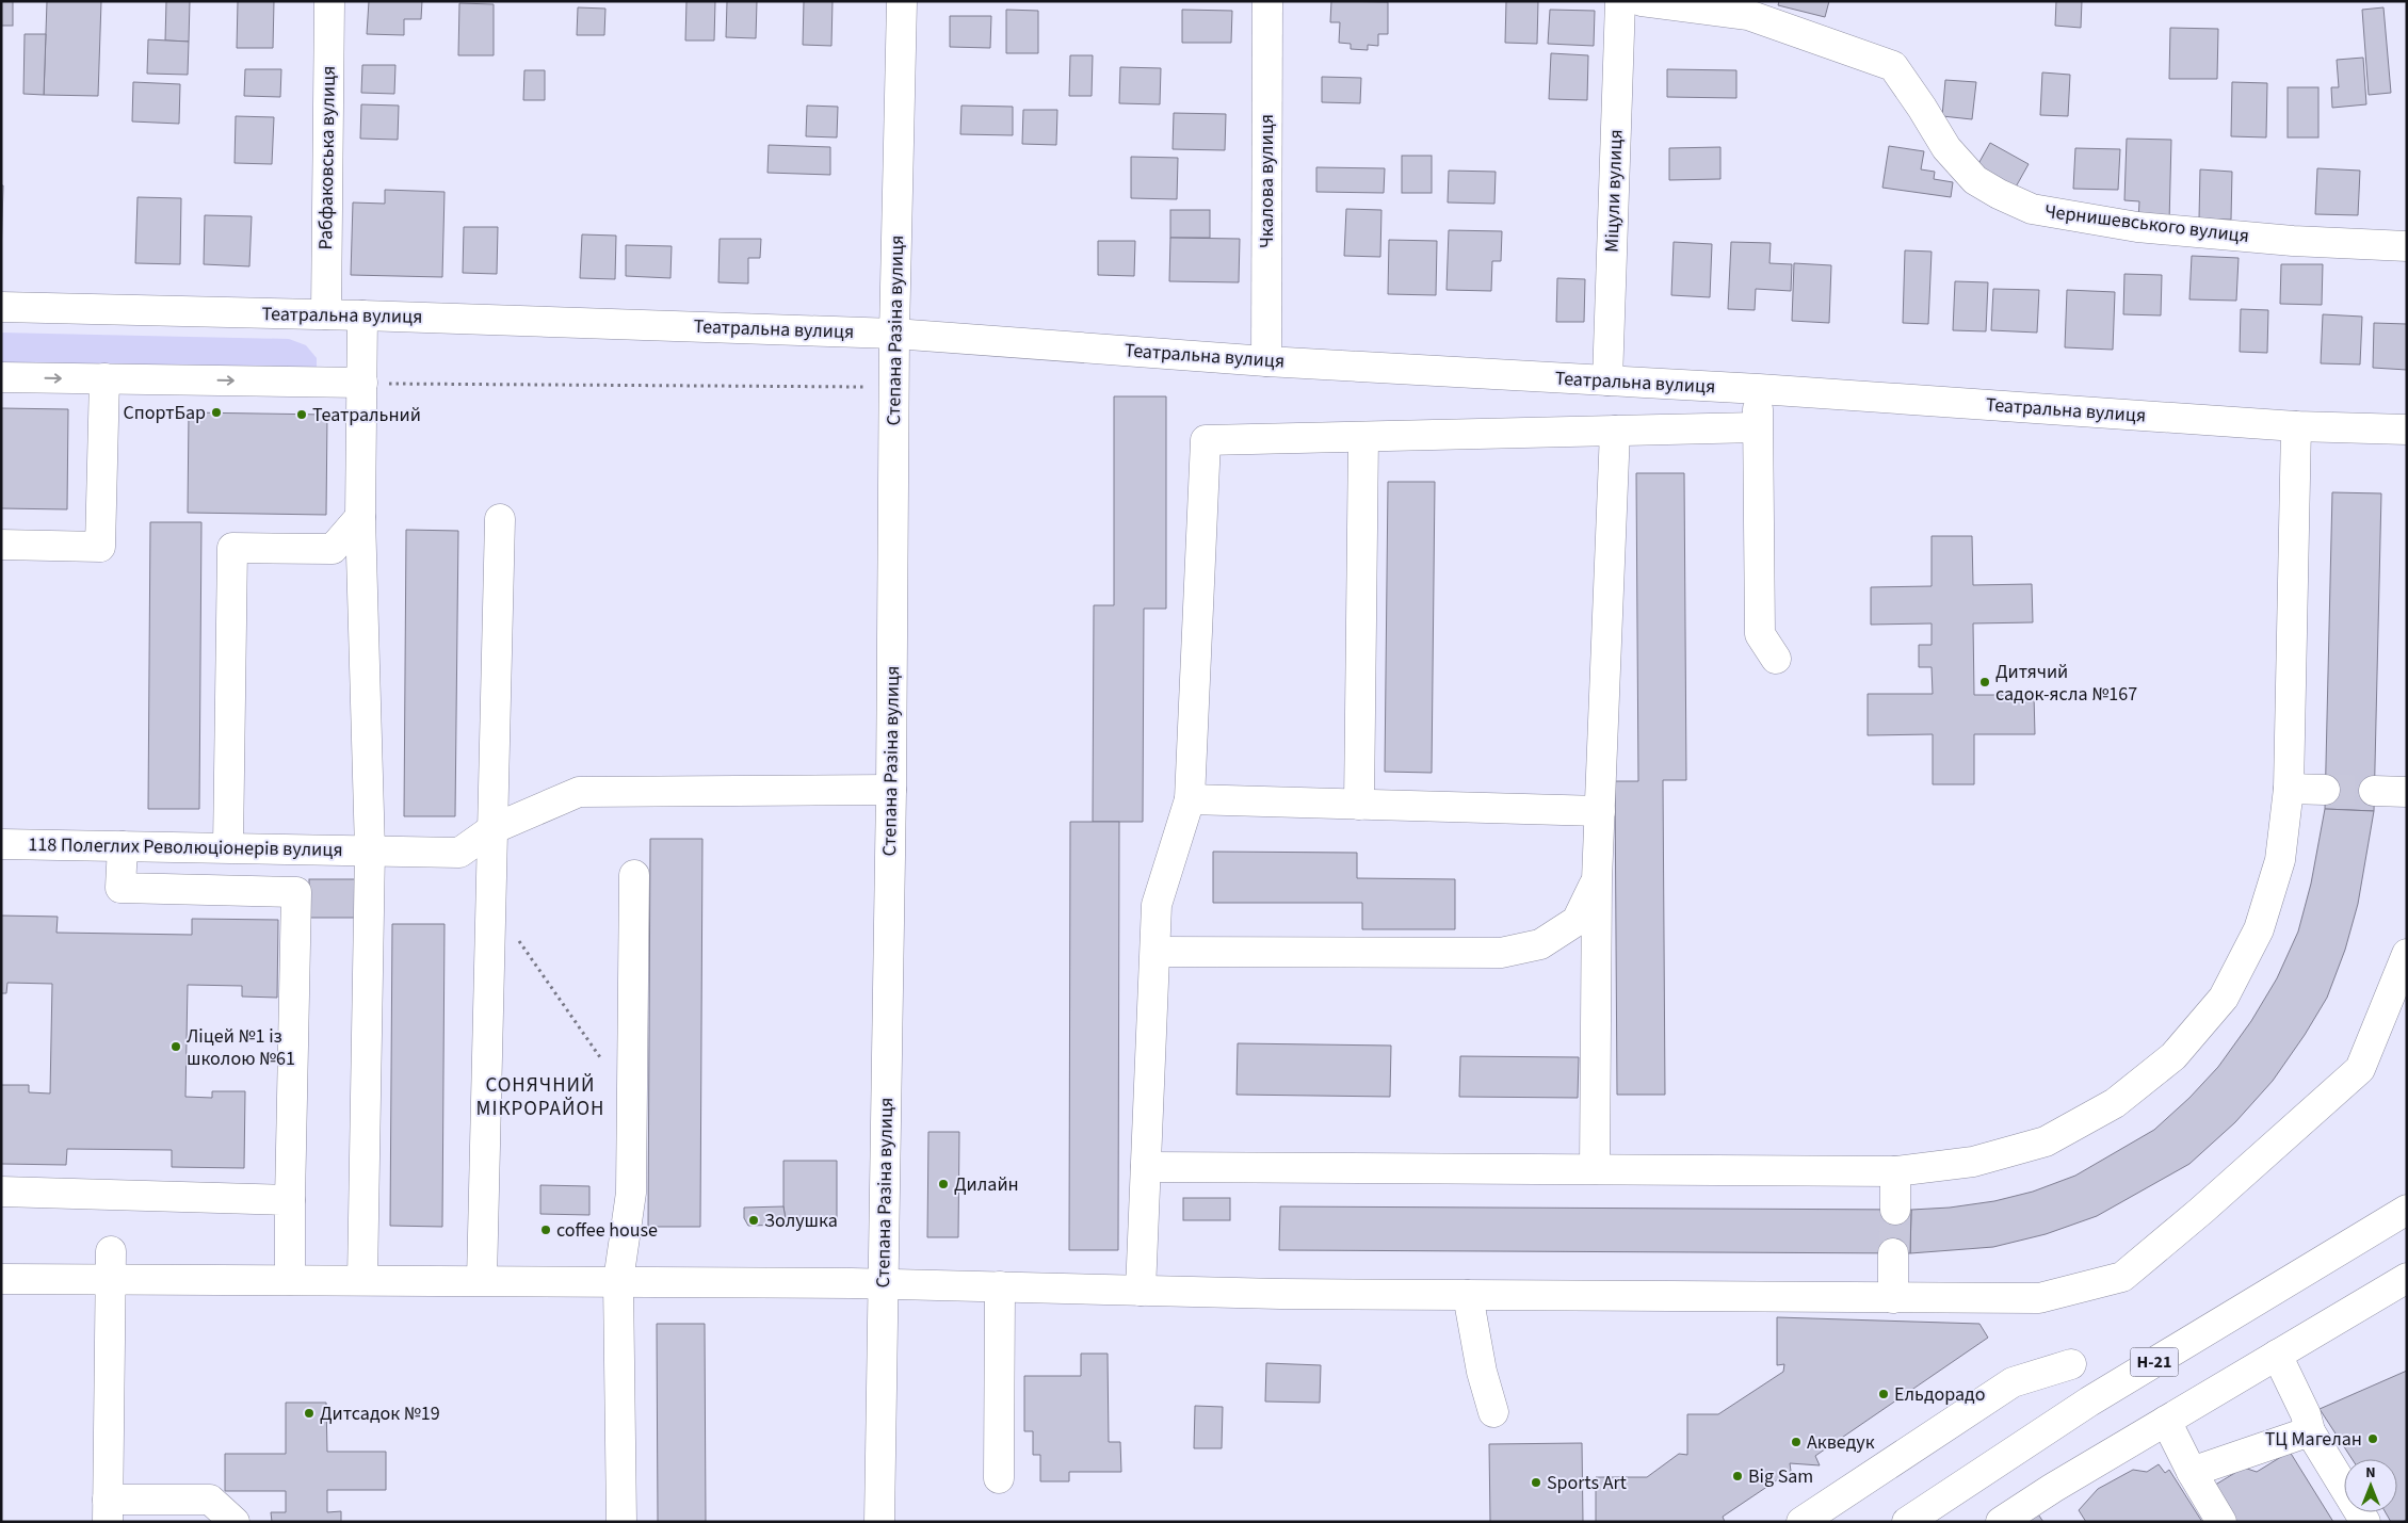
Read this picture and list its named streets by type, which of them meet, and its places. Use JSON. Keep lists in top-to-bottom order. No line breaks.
{"streets":{"street":["Рабфаковська вулиця","Чкалова вулиця","Міцули вулиця","Чернишевського вулиця","Театральна вулиця","Степана Разіна вулиця","118 Полеглих Революціонерів вулиця","Н-21"]},"crossings":[["Рабфаковська вулиця","Театральна вулиця"],["Чкалова вулиця","Театральна вулиця"],["Міцули вулиця","Театральна вулиця"],["Театральна вулиця","Степана Разіна вулиця"],["Степана Разіна вулиця","118 Полеглих Революціонерів вулиця"]],"districts":["СОНЯЧНИЙ МІКРОРАЙОН"],"places":["СпортБар","Театральний","Дитячий садок-ясла №167","Ліцей №1 із школою №61","Дилайн","Золушка","coffee house","Ельдорадо","Дитсадок №19","ТЦ Магелан","Акведук","Big Sam","Sports Art"],"north":"top"}
